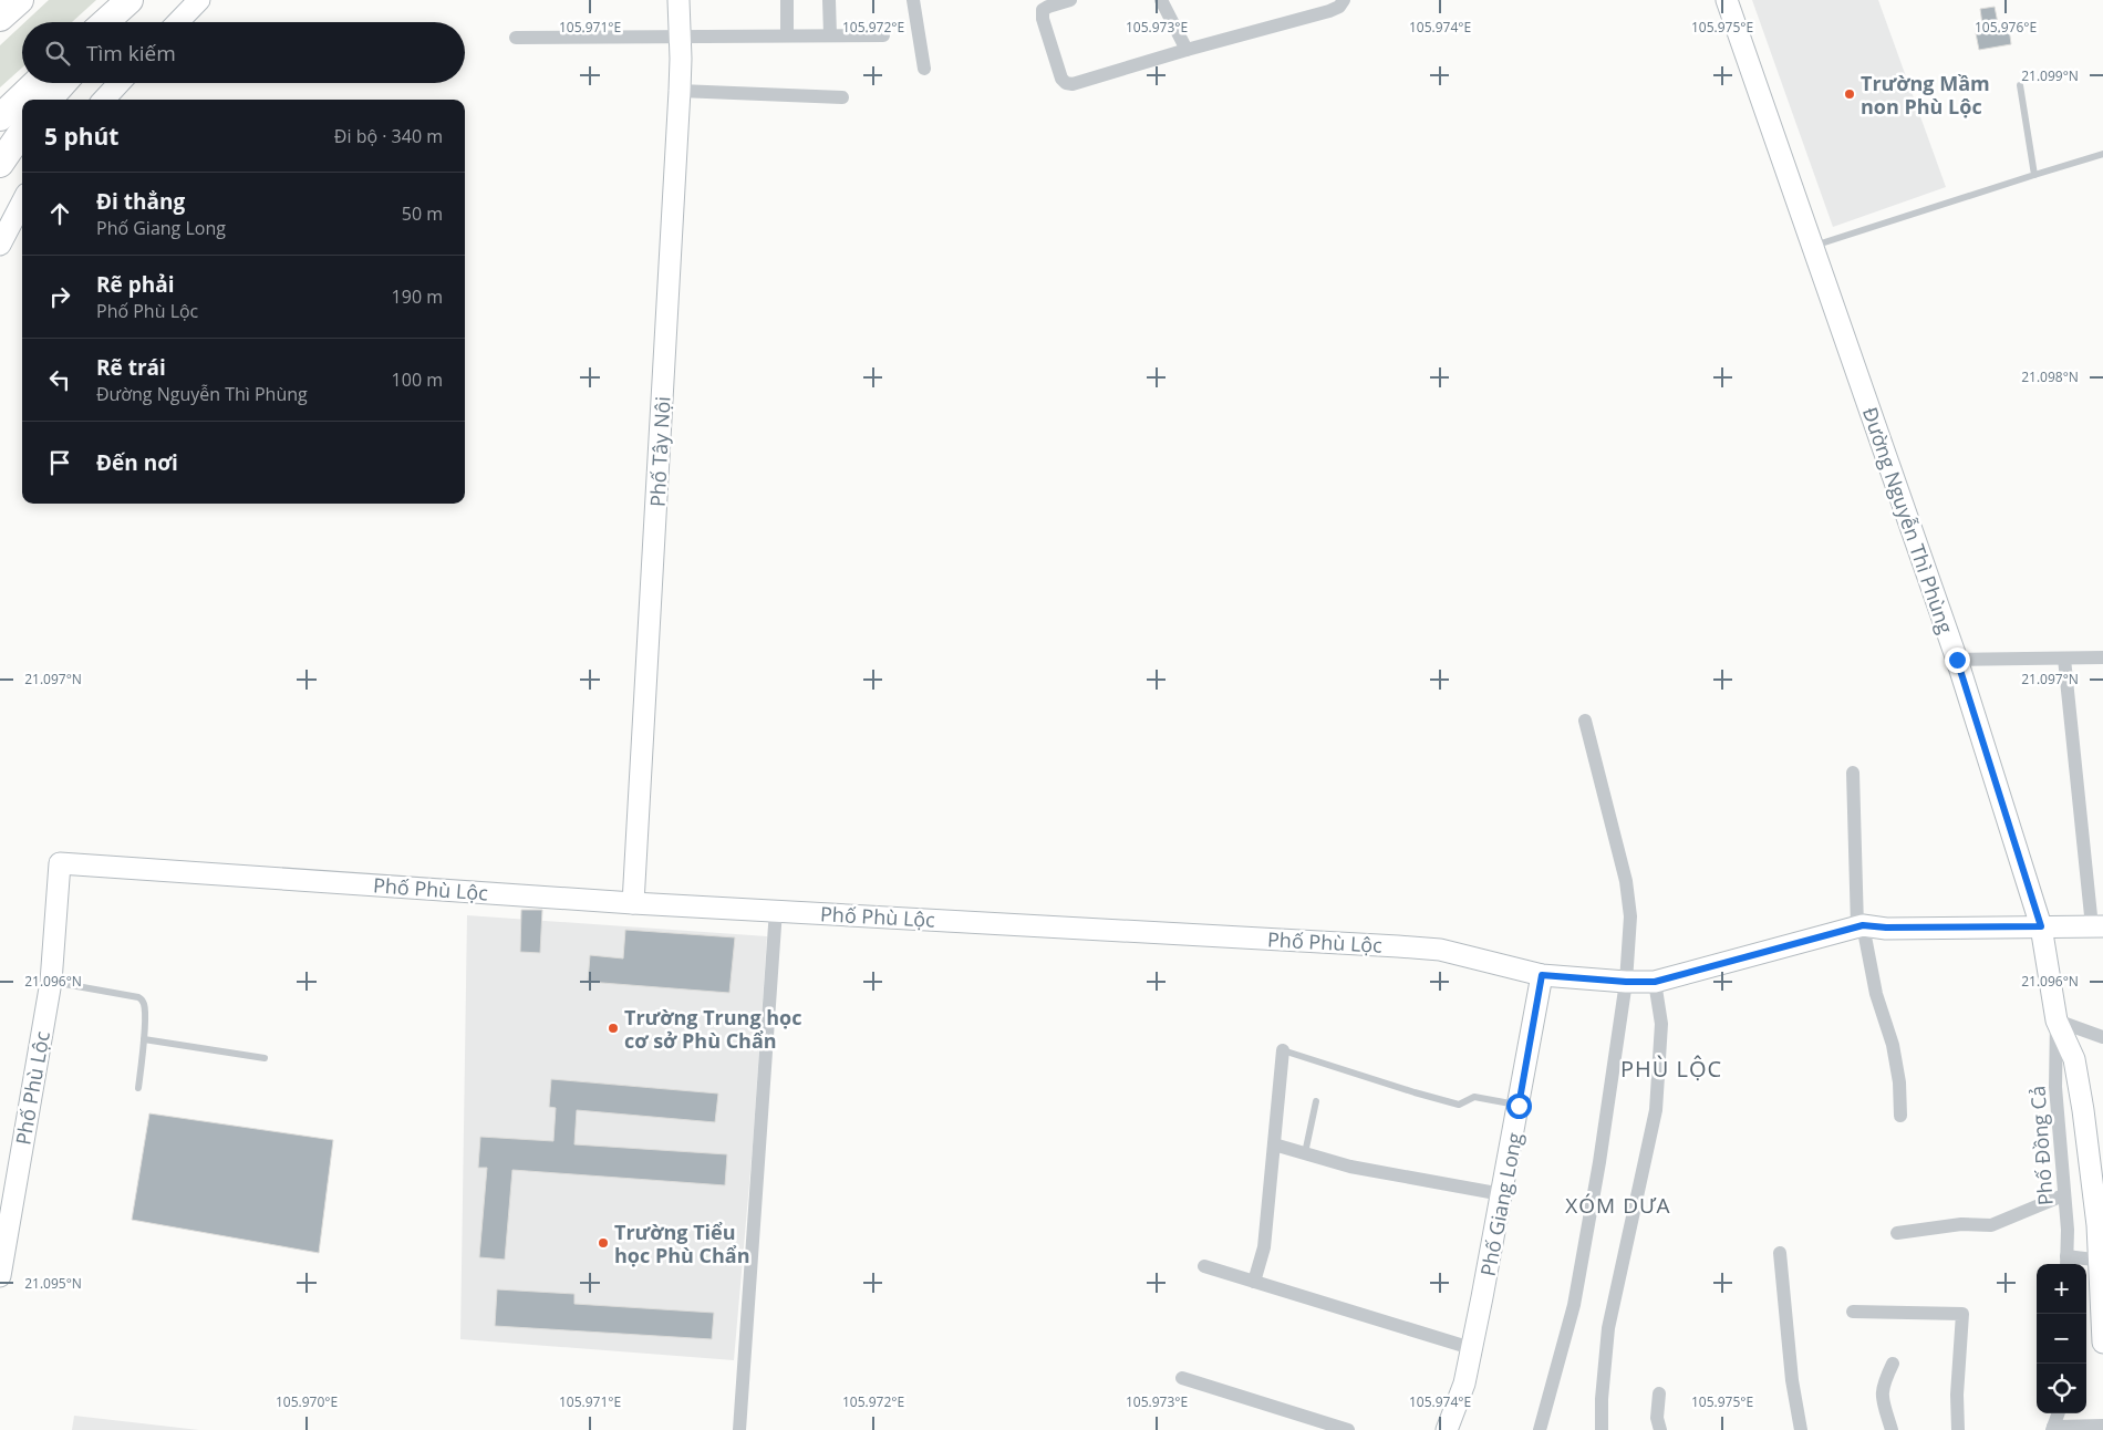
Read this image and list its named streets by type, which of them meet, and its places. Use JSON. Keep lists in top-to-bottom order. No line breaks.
{"streets":{"street":["Phố Tây Nội","Đường Nguyễn Thì Phùng","Phố Phù Lộc","Phố Đồng Cả","Phố Giang Long"]},"crossings":[["Phố Tây Nội","Phố Phù Lộc"],["Đường Nguyễn Thì Phùng","Phố Phù Lộc"],["Đường Nguyễn Thì Phùng","Phố Đồng Cả"],["Phố Phù Lộc","Phố Giang Long"]],"districts":["PHÙ LỘC","XÓM DƯA"],"places":["Trường Mầm non Phù Lộc","Trường Trung học cơ sở Phù Chẩn","Trường Tiểu học Phù Chẩn"],"page":{"search":"Tìm kiếm","heading":["5 phút","Đi bộ · 340 m"],"list":[["Đi thẳng","Phố Giang Long","50 m"],["Rẽ phải","Phố Phù Lộc","190 m"],["Rẽ trái","Đường Nguyễn Thì Phùng","100 m"],"Đến nơi"],"map_buttons":["+","−"]},"coordinates":["105.971°E","105.972°E","105.973°E","105.974°E","105.975°E","105.976°E","21.099°N","21.098°N","21.097°N","21.096°N","21.095°N","105.970°E"]}
